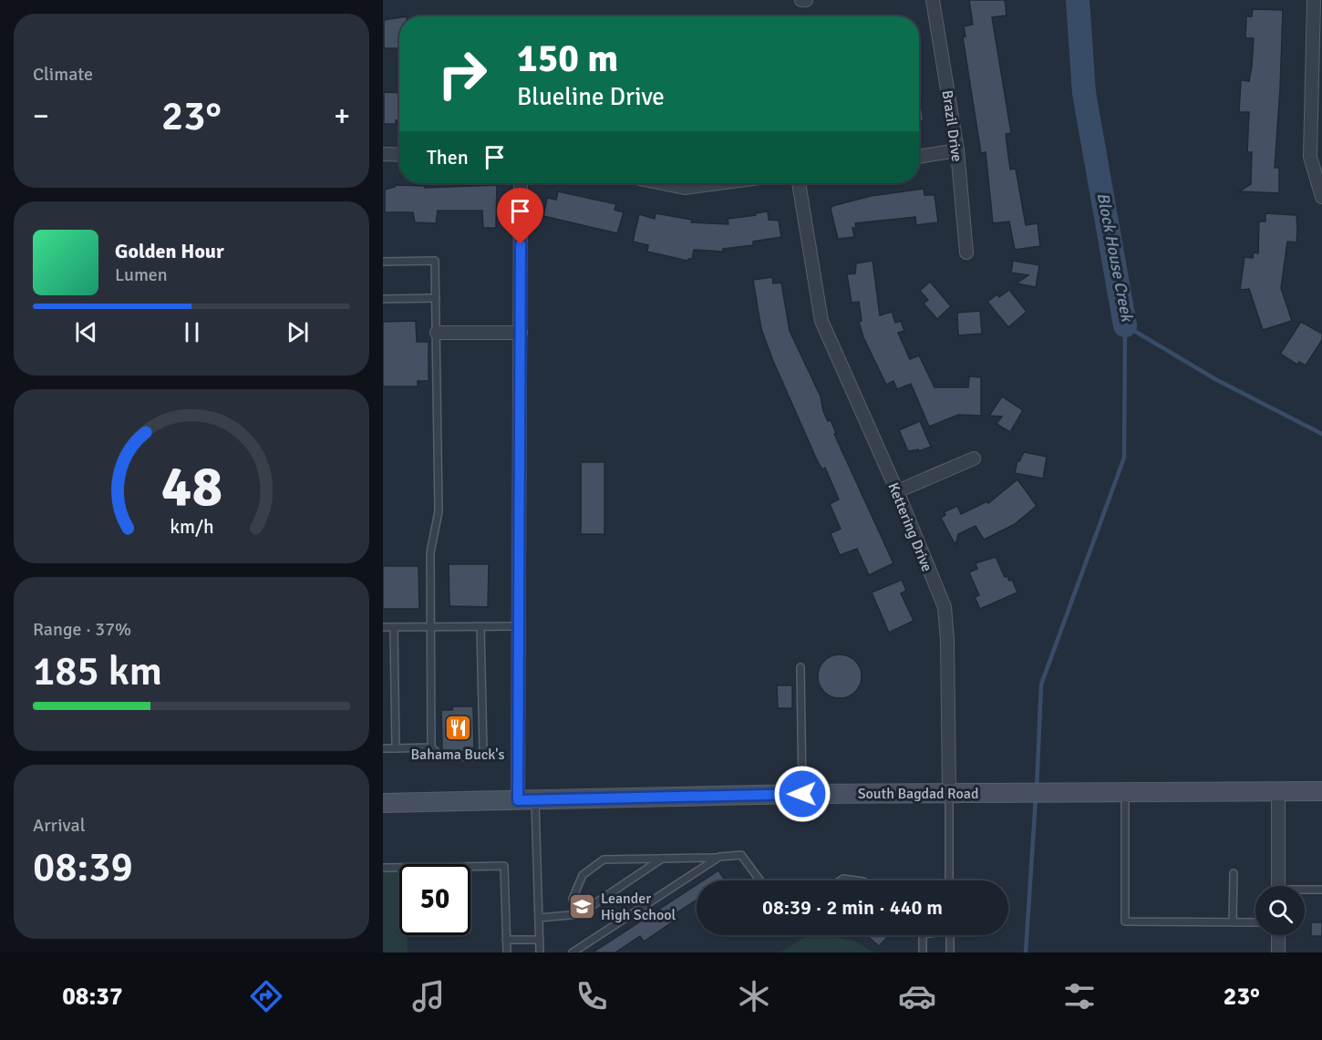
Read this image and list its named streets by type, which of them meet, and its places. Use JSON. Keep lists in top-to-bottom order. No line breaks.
{"streets":{"main road":["South Bagdad Road"],"street":["Brazil Drive","Kettering Drive"]},"crossings":[["Kettering Drive","South Bagdad Road"]],"water":["Block House Creek"],"places":{"restaurant":["Bahama Buck's"],"school or university":["Leander High School"]},"page":{"tile":["Climate",["Range · 37%","185 km"],["Arrival","08:39"]],"turn":["150 m","Blueline Drive"],"heat":["−","23°","+"],"then":"Then","song":["Golden Hour","Lumen"],"limit":"50","trip":"08:39 · 2 min · 440 m","tabs":["08:37","23°"],"gauge":["48","km/h"]}}
